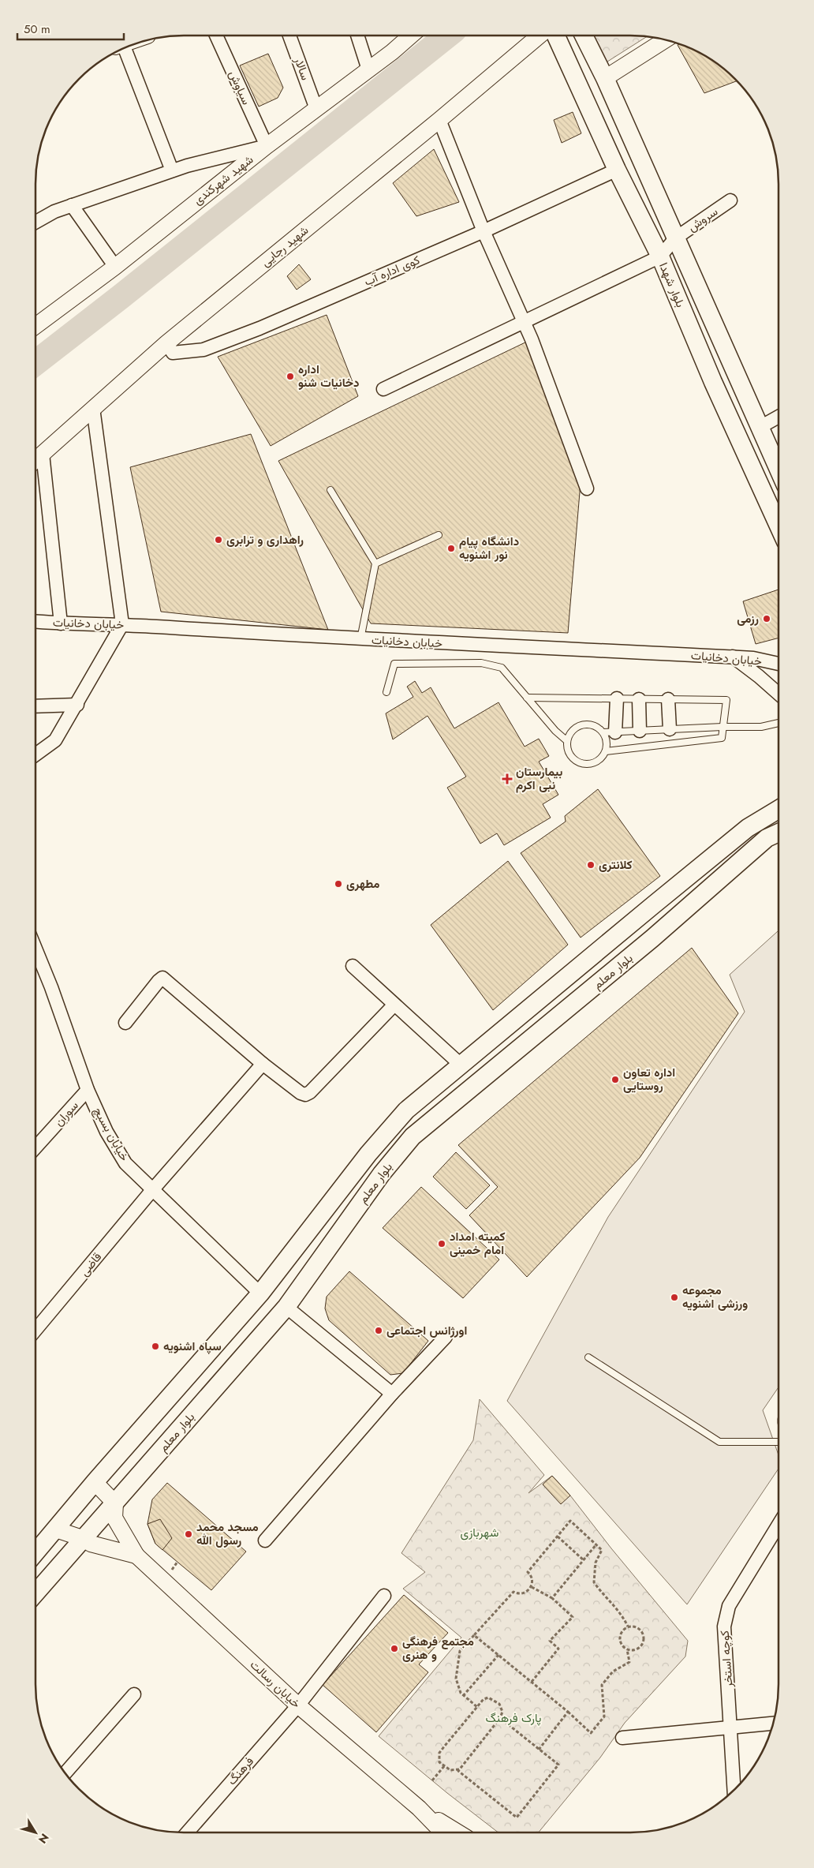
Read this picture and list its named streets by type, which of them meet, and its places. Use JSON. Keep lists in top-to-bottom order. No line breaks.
{"streets":{"main road":["بلوار شهدا","بلوار معلم"],"street":["سالار","سیاوش","شهید شهرکندی","سروش","شهید رجایی","کوی اداره آب","خیابان دخانیات","سوران","خیابان بسبچ","قاضی","کوچه استخر","خیابان رسالت","فرهنگ"]},"crossings":[["سالار","شهید شهرکندی"],["سیاوش","شهید شهرکندی"],["سروش","بلوار شهدا"],["شهید رجایی","کوی اداره آب"],["کوی اداره آب","بلوار شهدا"],["بلوار معلم","خیابان بسبچ"],["سوران","خیابان بسبچ"],["خیابان بسبچ","قاضی"],["خیابان رسالت","فرهنگ"]],"parks":["شهربازی","پارک فرهنگ"],"places":{"other":["اداره دخانیات شنو","راهداری و ترابری","دانشگاه پیام نور اشنویه","رزمی","کلانتری","مطهری","اداره تعاون روستایی","کمیته امداد امام خمینی","مجموعه ورزشی اشنویه","اورژانس اجتماعی","سپاه اشنویه","مسجد محمد رسول الله","مجتمع فرهنگی و هنری"],"health":["بیمارستان نبی اکرم"]},"scale_bar":"50 m","north":"bottom right"}
